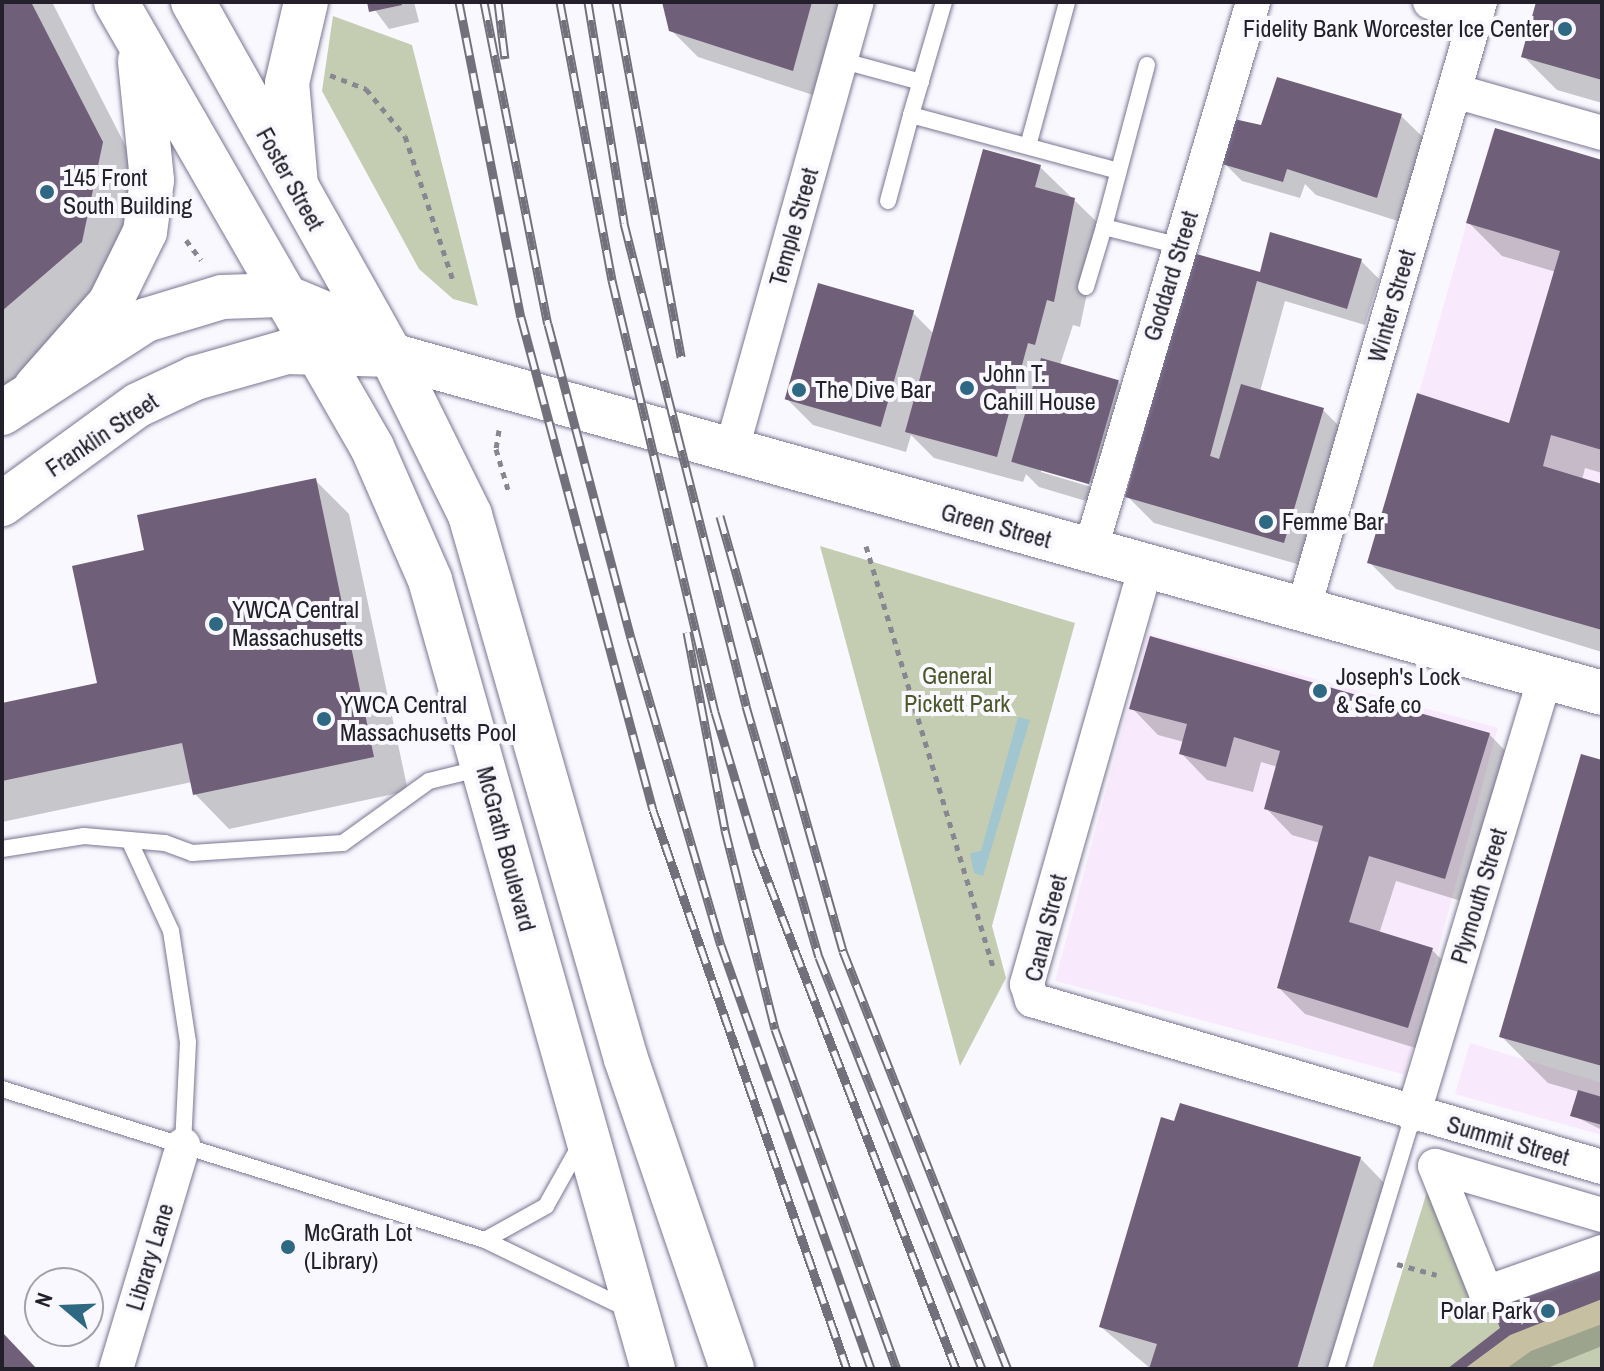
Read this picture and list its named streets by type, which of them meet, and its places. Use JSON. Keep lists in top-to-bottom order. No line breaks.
{"streets":{"main road":["Foster Street","Franklin Street","Green Street","McGrath Boulevard"],"street":["Temple Street","Goddard Street","Winter Street","Plymouth Street","Canal Street","Summit Street","Library Lane"]},"crossings":[["Foster Street","Franklin Street"],["Foster Street","Green Street"],["Temple Street","Green Street"],["Goddard Street","Green Street"],["Winter Street","Green Street"],["Franklin Street","Green Street"],["Franklin Street","McGrath Boulevard"],["Green Street","Plymouth Street"],["Green Street","Canal Street"],["Plymouth Street","Canal Street"],["Plymouth Street","Summit Street"],["Canal Street","Summit Street"]],"parks":["General Pickett Park"],"places":["Fidelity Bank Worcester Ice Center","145 Front South Building","John T. Cahill House","The Dive Bar","Femme Bar","YWCA Central Massachusetts","Joseph's Lock & Safe co","YWCA Central Massachusetts Pool","McGrath Lot (Library)","Polar Park"],"north":"left"}
